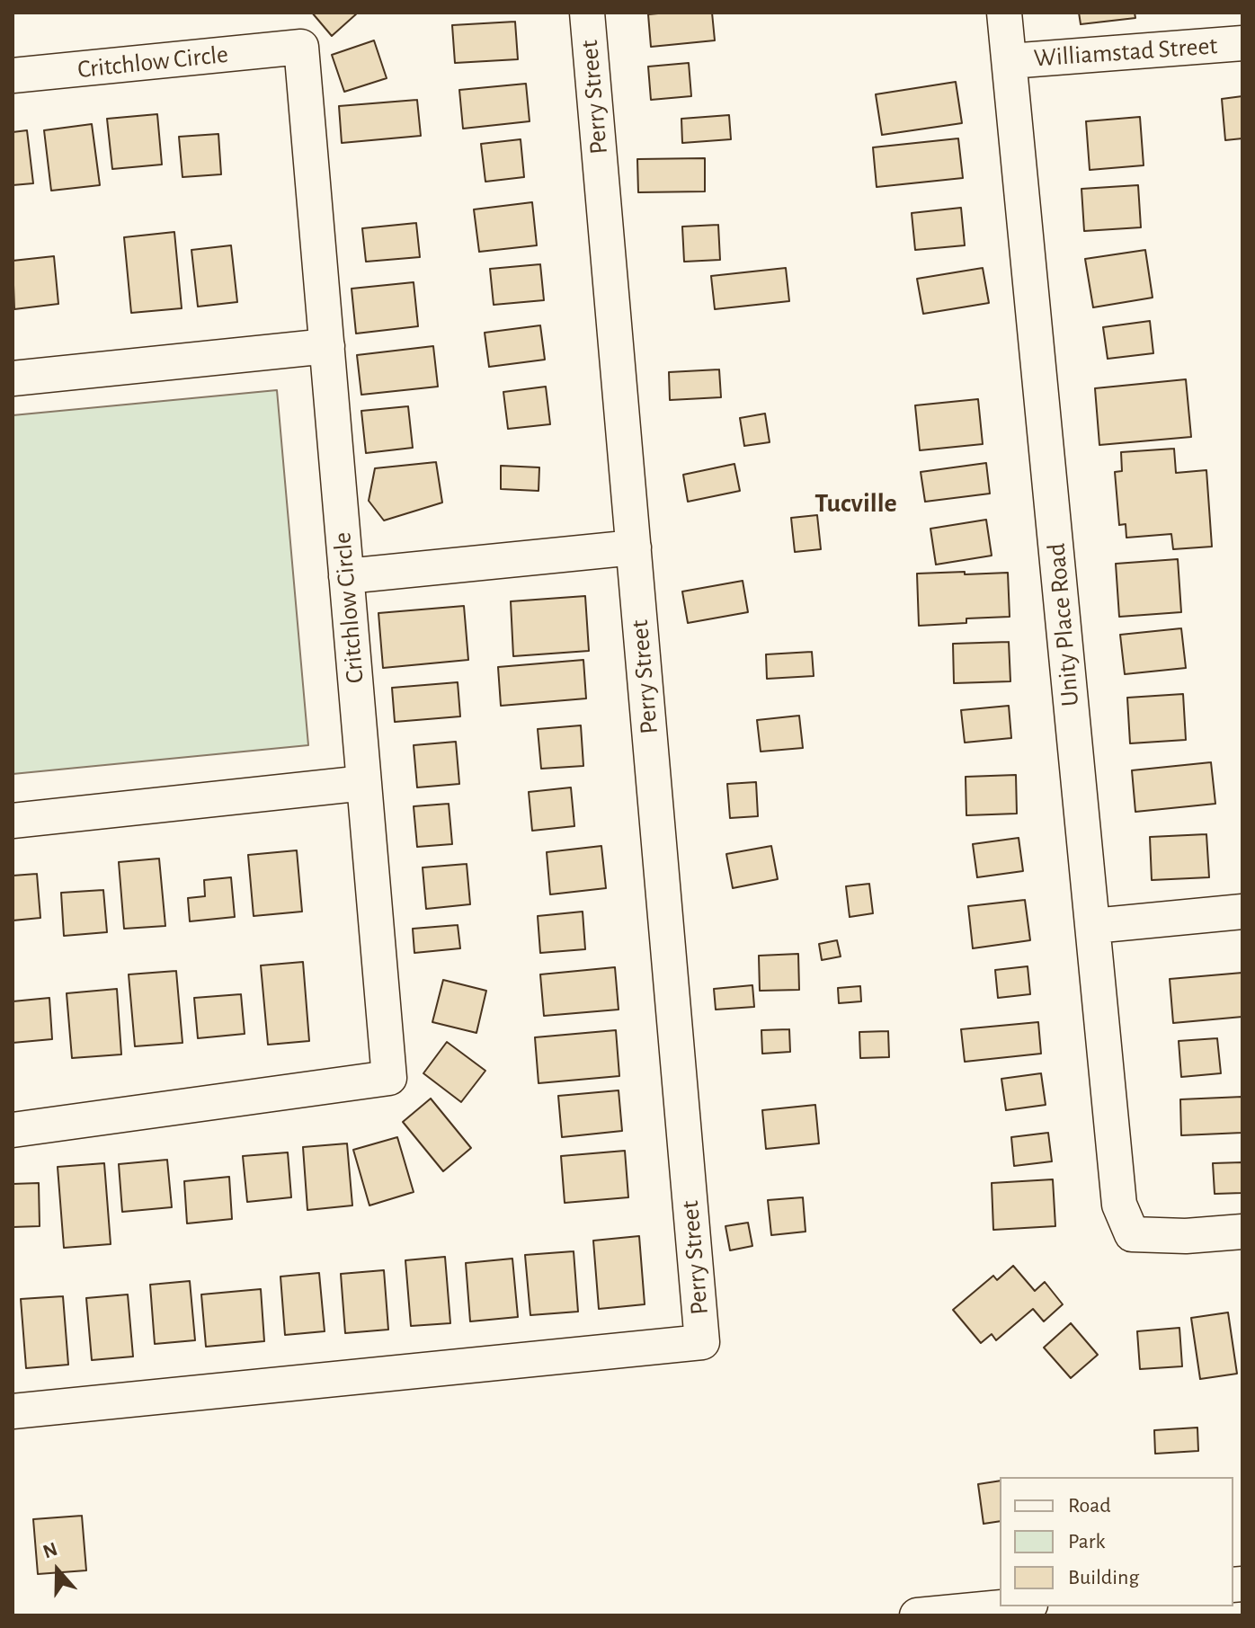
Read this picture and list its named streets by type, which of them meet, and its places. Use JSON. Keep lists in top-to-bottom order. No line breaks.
{"streets":{"street":["Williamstad Street","Critchlow Circle","Perry Street","Unity Place Road"]},"crossings":[["Williamstad Street","Unity Place Road"]],"districts":["Tucville"],"legend":["Road","Park","Building"],"north":"top"}
